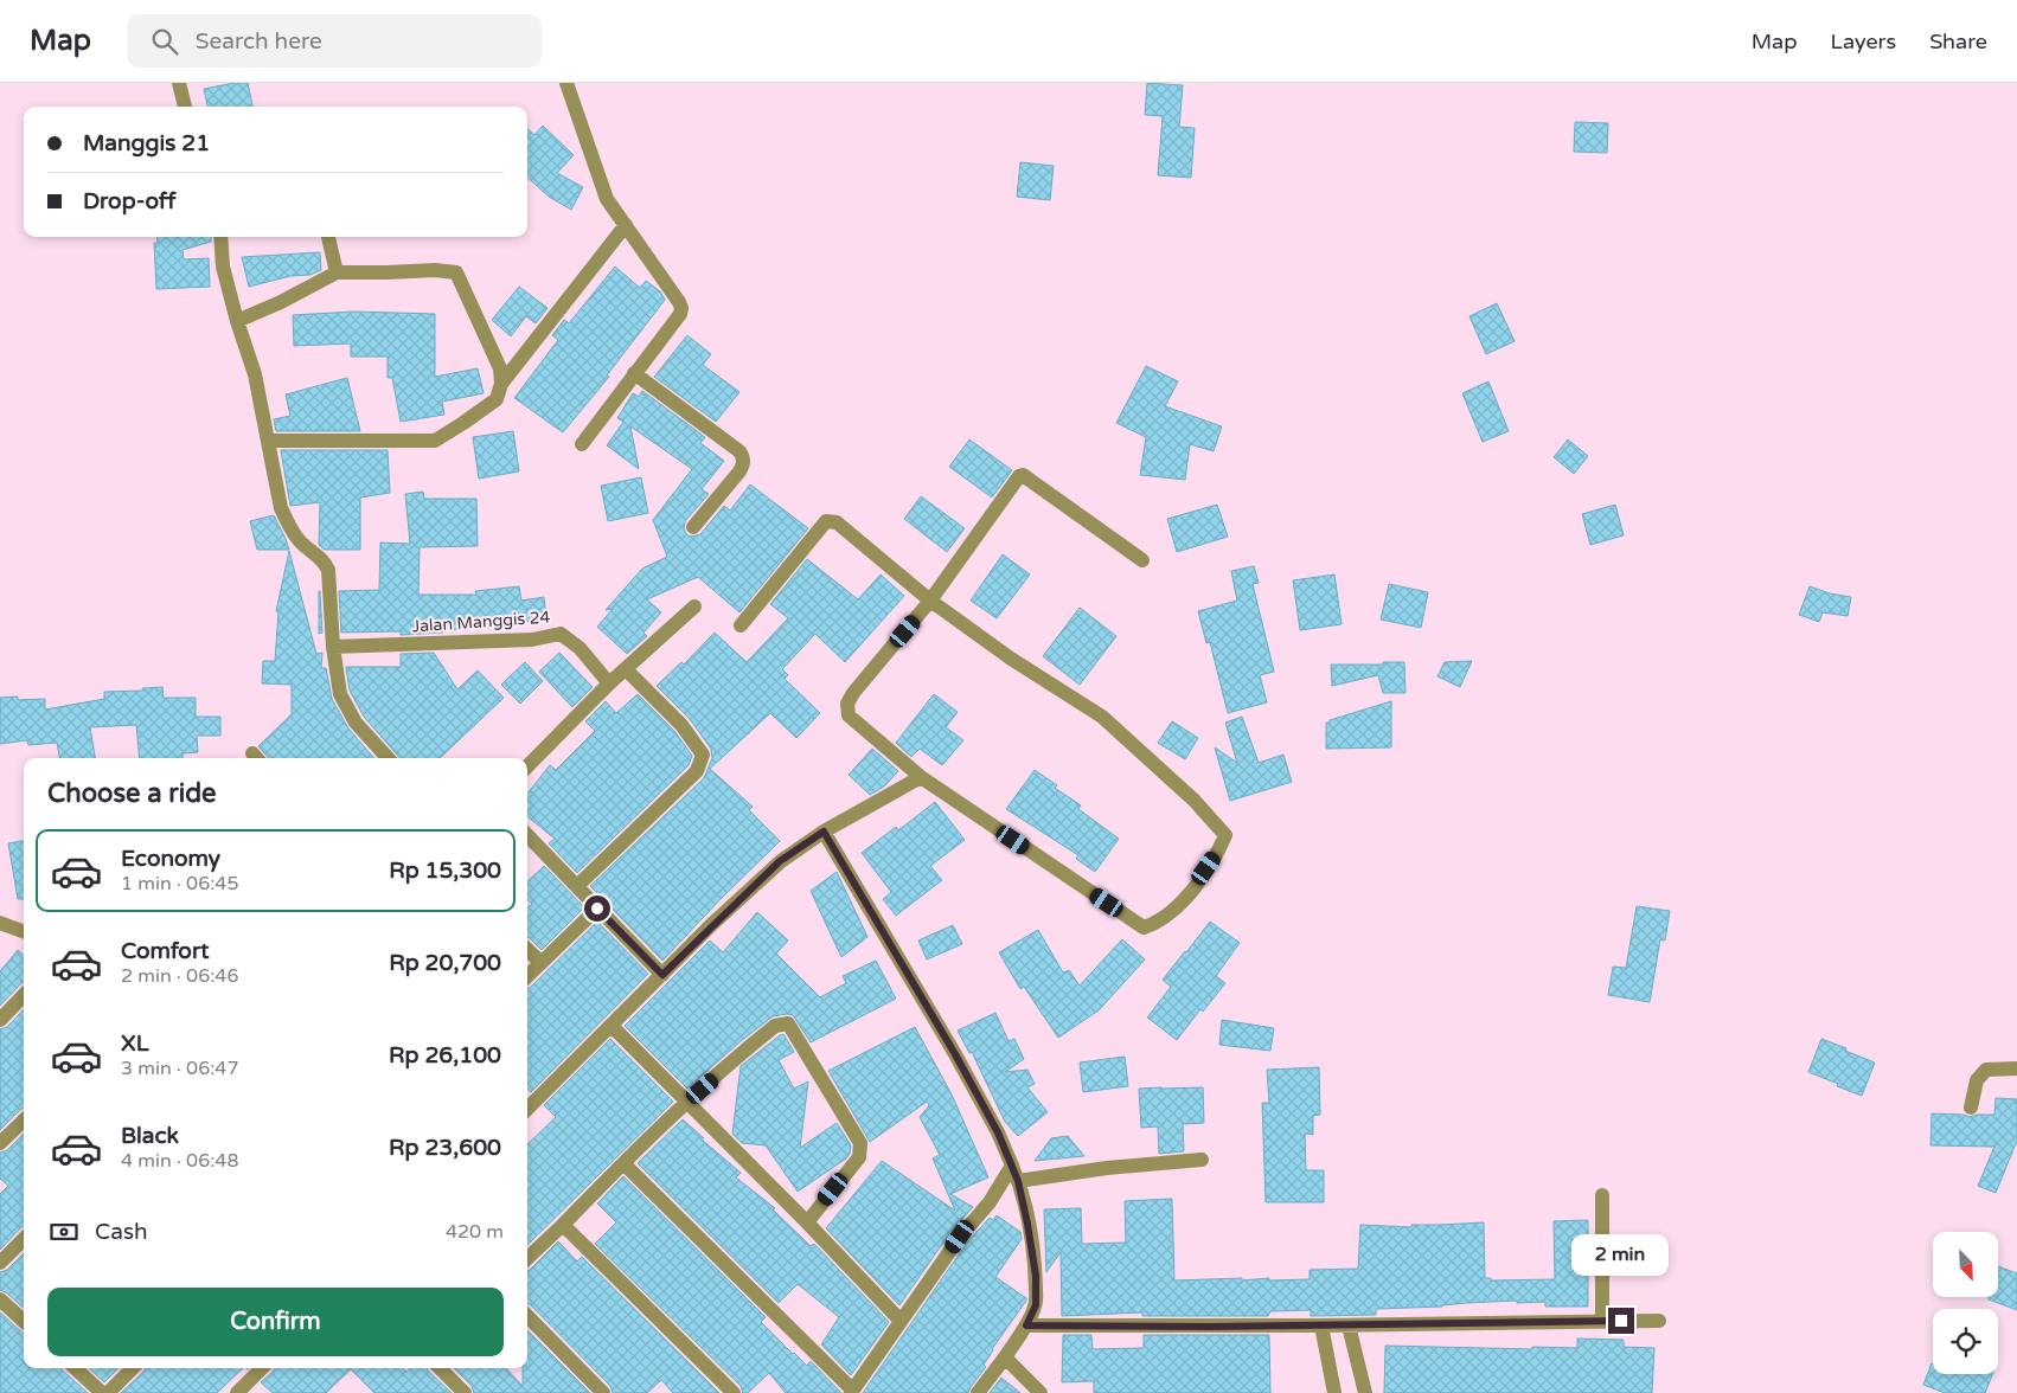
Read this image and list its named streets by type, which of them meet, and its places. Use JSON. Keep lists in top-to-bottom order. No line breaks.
{"streets":{"street":["Jalan Manggis 24"]},"north":"bottom right","page":{"header":"Map","search":"Search here","nav":["Map","Layers","Share"],"banner":["Manggis 21","Drop-off"],"heading":"Choose a ride","list":[{"name":"Economy","note":"1 min · 06:45","value":"Rp 15,300"},{"name":"Comfort","note":"2 min · 06:46","value":"Rp 20,700"},{"name":"XL","note":"3 min · 06:47","value":"Rp 26,100"},{"name":"Black","note":"4 min · 06:48","value":"Rp 23,600"}],"pay":["Cash","420 m"],"bubble":"2 min","buttons":"Confirm"}}
